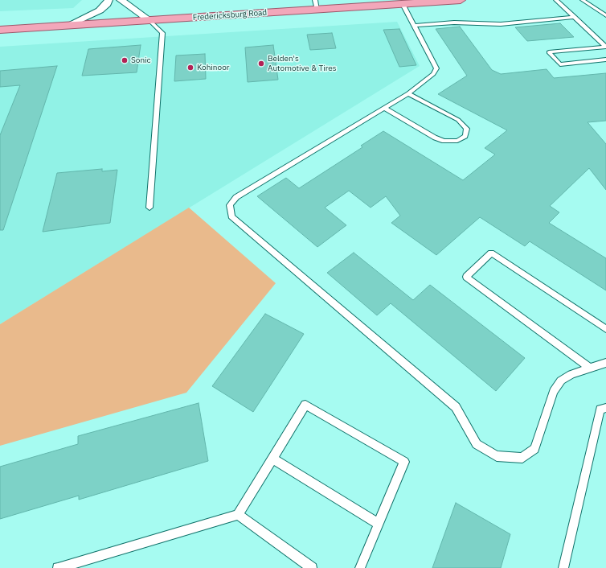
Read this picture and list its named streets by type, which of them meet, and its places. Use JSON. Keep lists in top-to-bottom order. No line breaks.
{"streets":{"main road":["Fredericksburg Road"]},"places":["Sonic","Belden's Automotive & Tires","Kohinoor"]}
